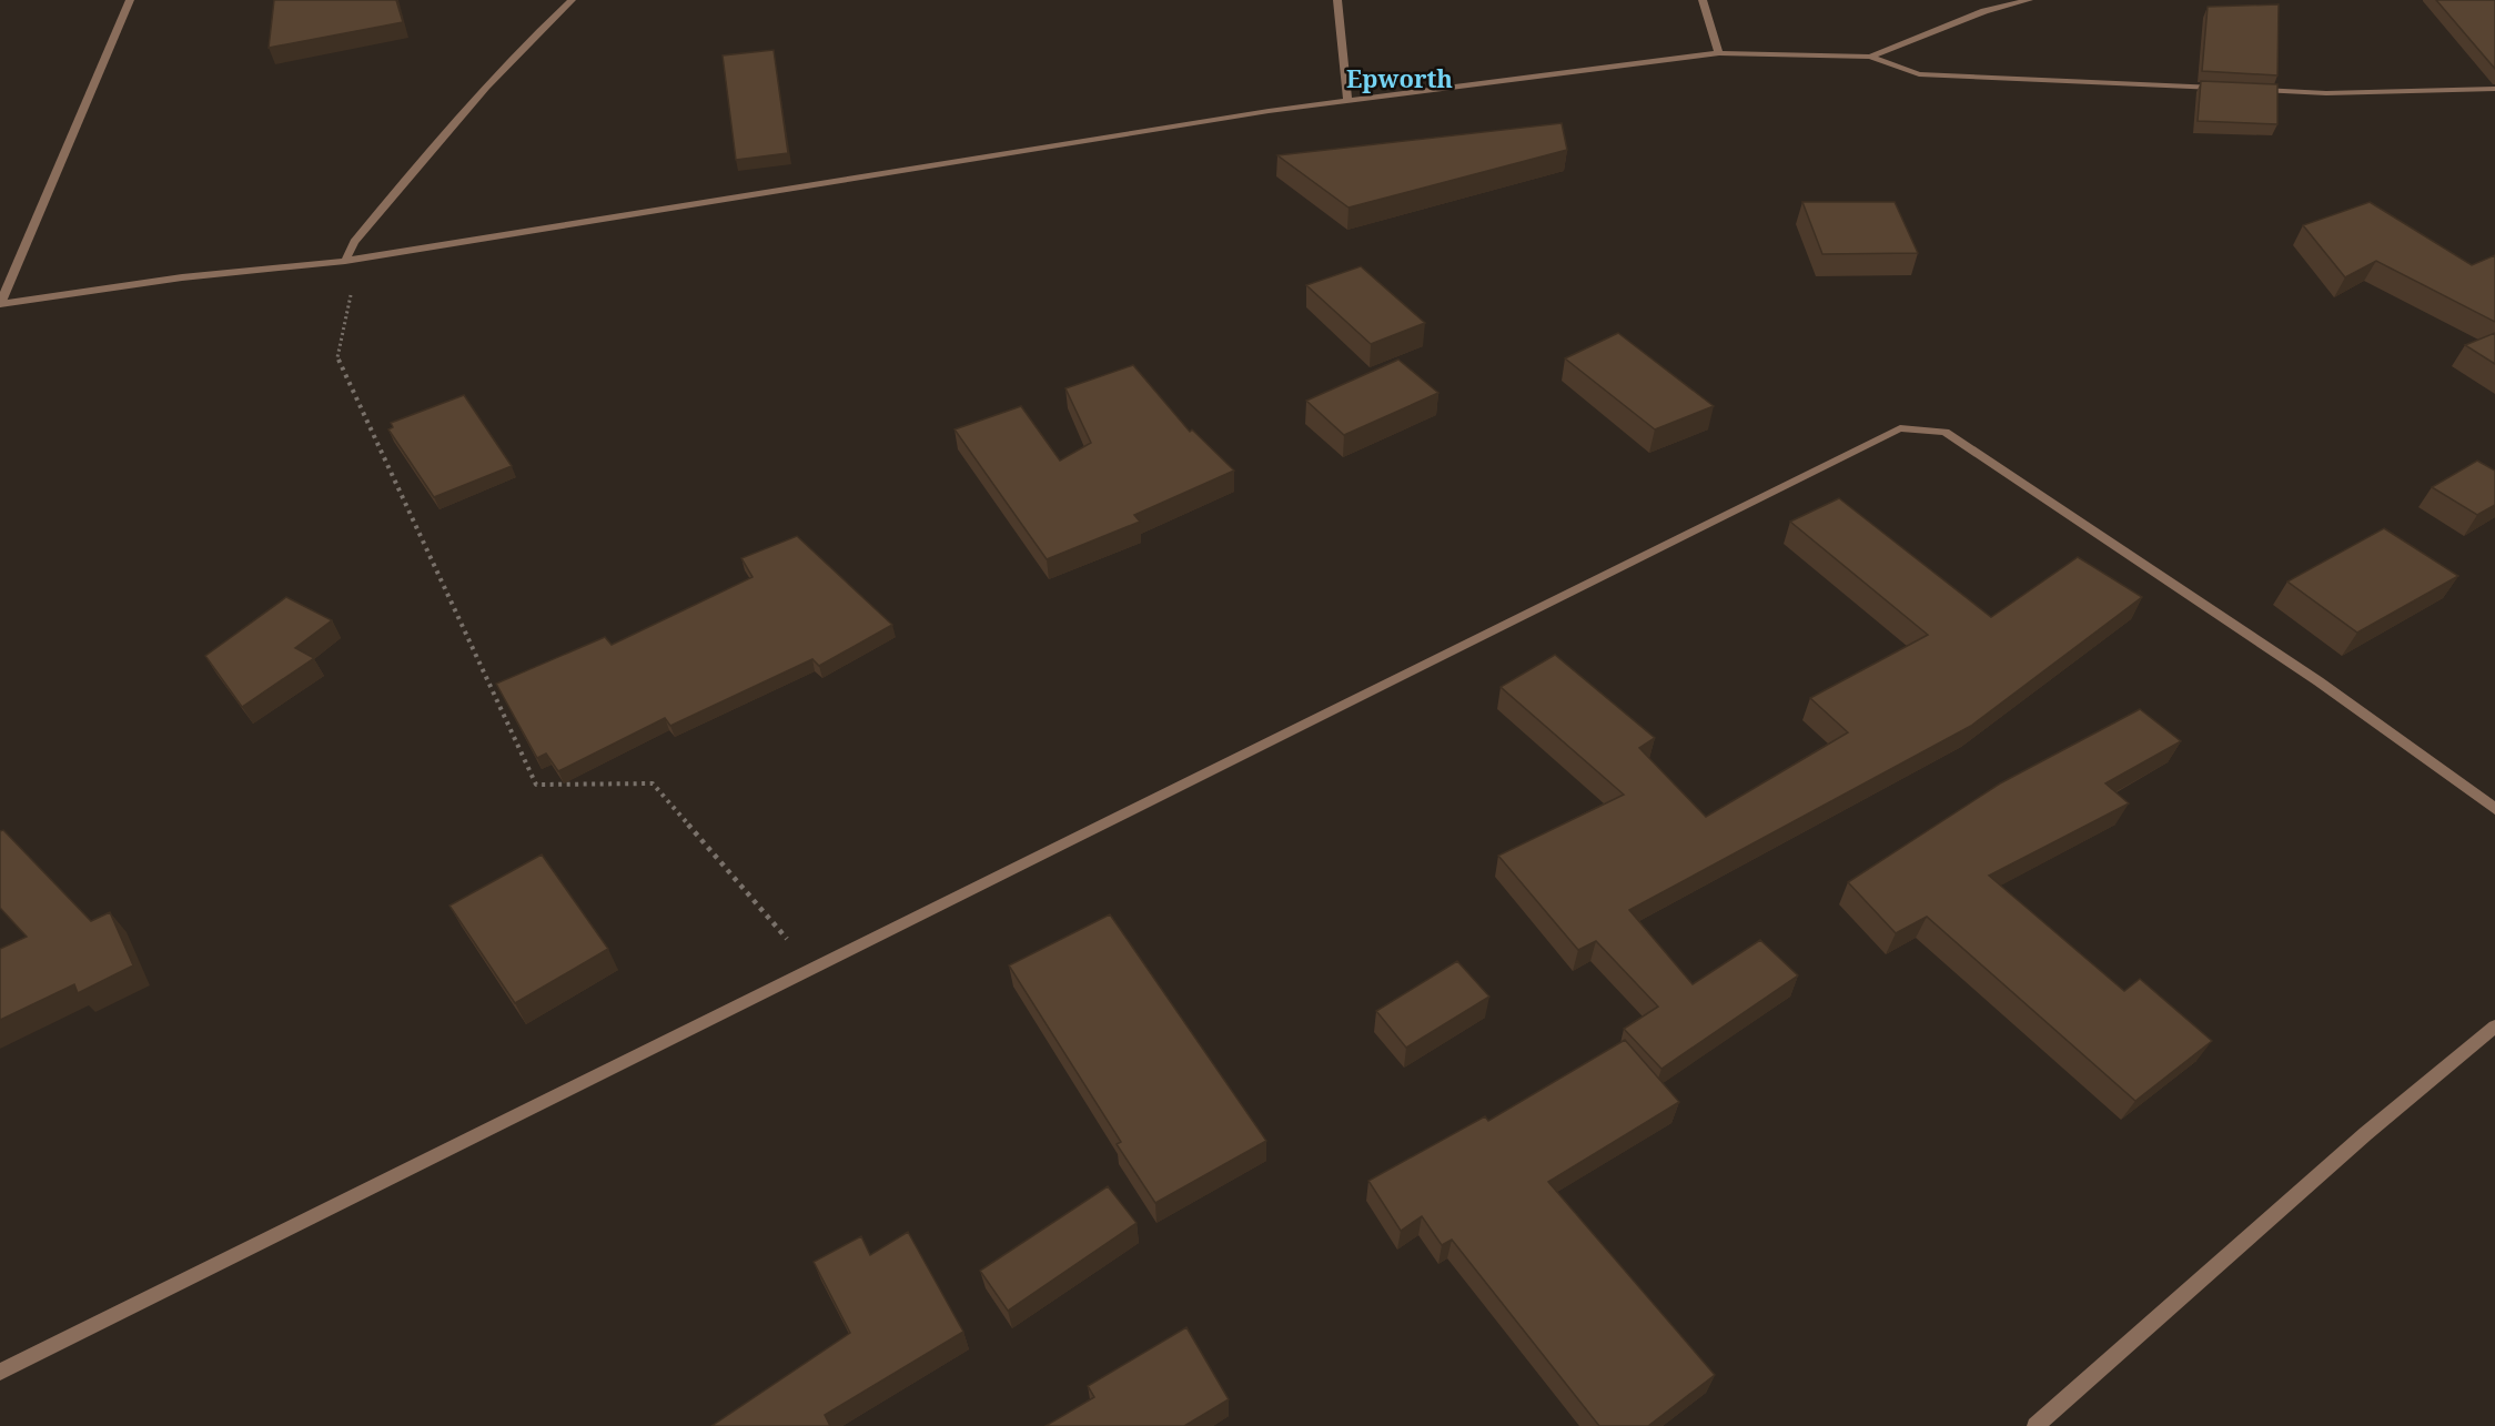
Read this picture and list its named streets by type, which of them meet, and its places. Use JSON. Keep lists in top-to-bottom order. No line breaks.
{"districts":["Epworth"]}
